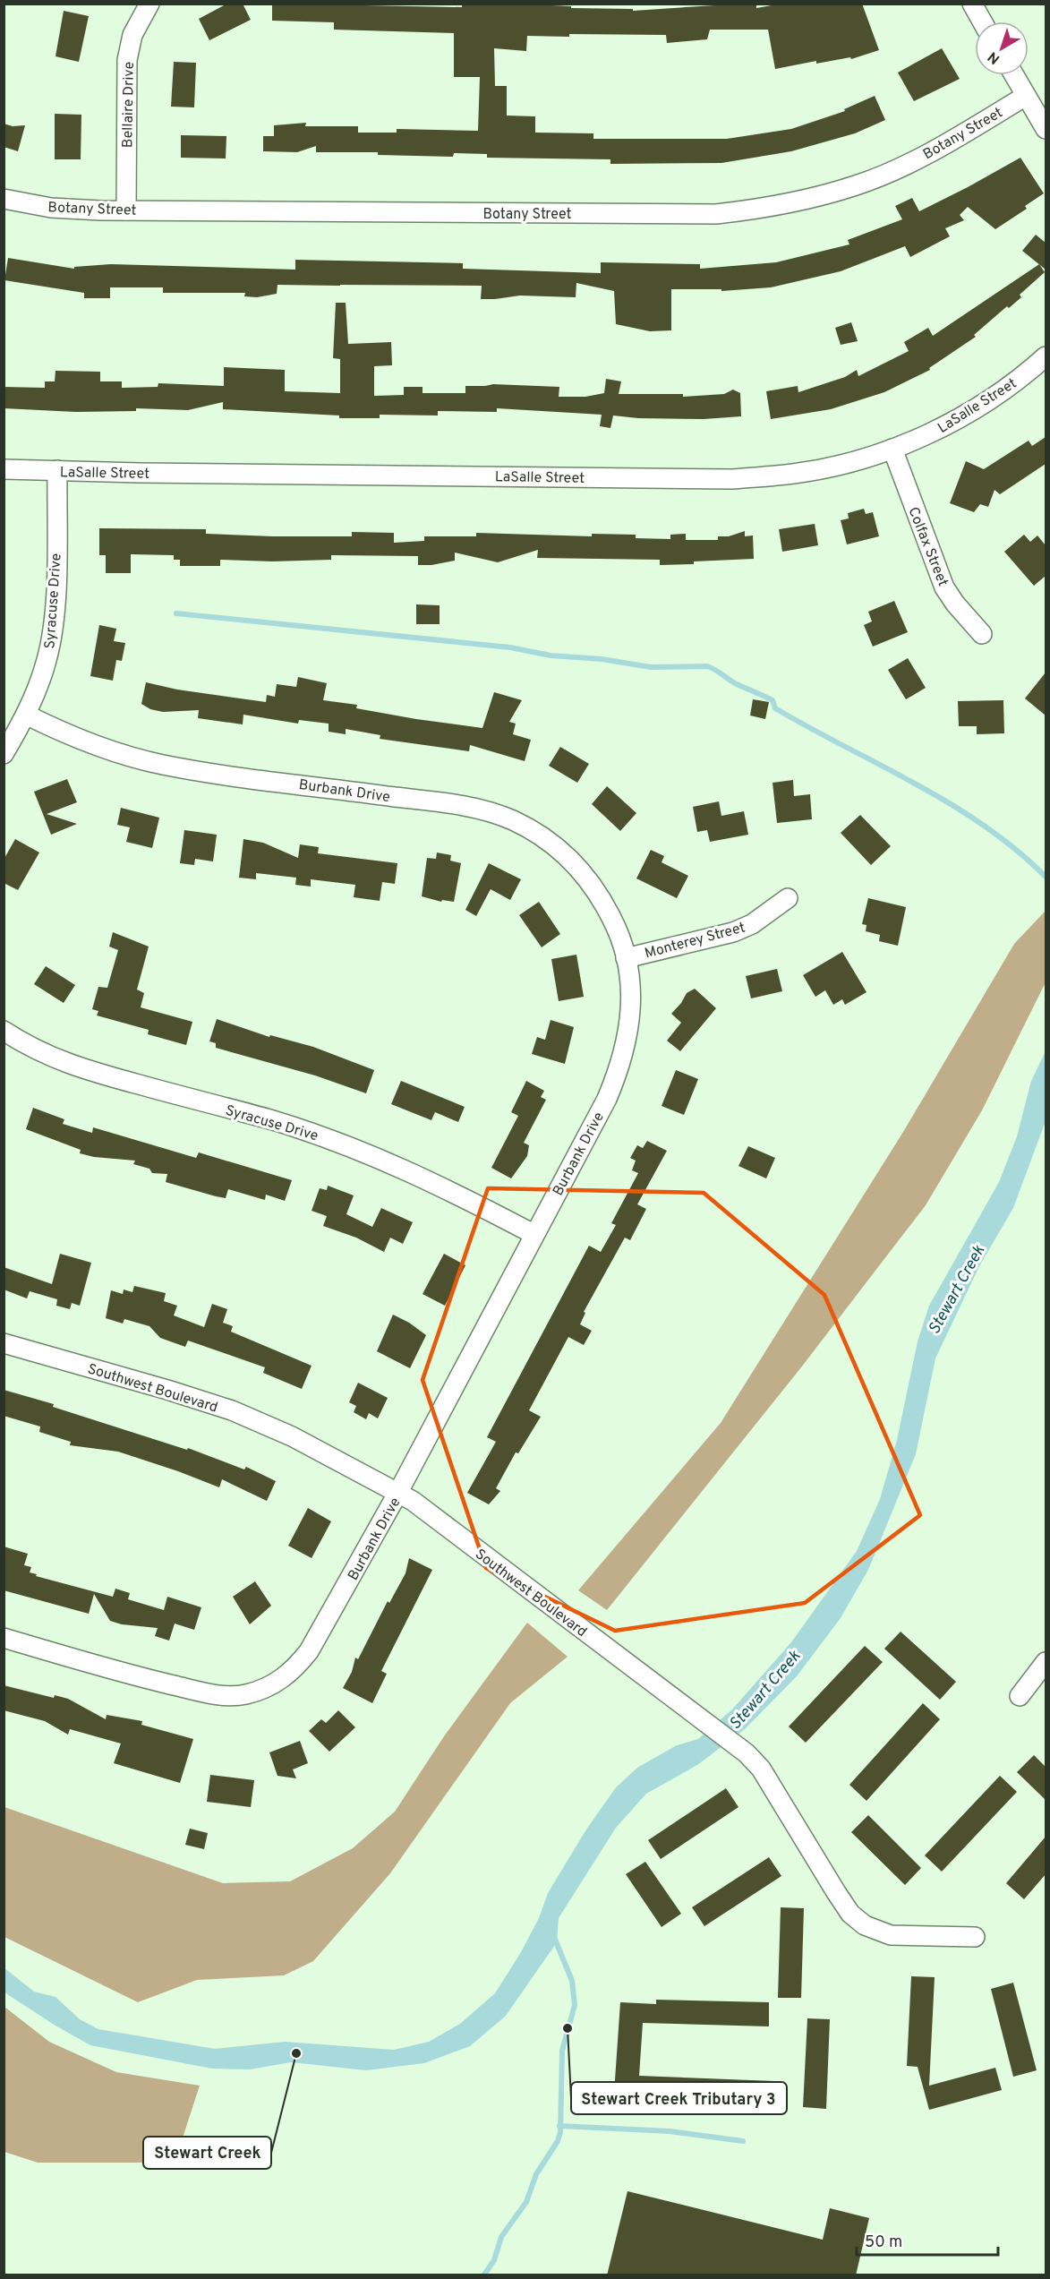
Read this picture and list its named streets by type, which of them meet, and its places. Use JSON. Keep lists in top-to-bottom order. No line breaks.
{"streets":{"street":["Bellaire Drive","Botany Street","LaSalle Street","Colfax Street","Syracuse Drive","Burbank Drive","Monterey Street","Southwest Boulevard"]},"crossings":[["Bellaire Drive","Botany Street"],["LaSalle Street","Colfax Street"],["LaSalle Street","Syracuse Drive"],["Syracuse Drive","Burbank Drive"],["Burbank Drive","Monterey Street"],["Burbank Drive","Southwest Boulevard"]],"water":["Stewart Creek"],"places":["Stewart Creek Tributary 3","Stewart Creek"],"scale_bar":"50 m","north":"bottom left"}
